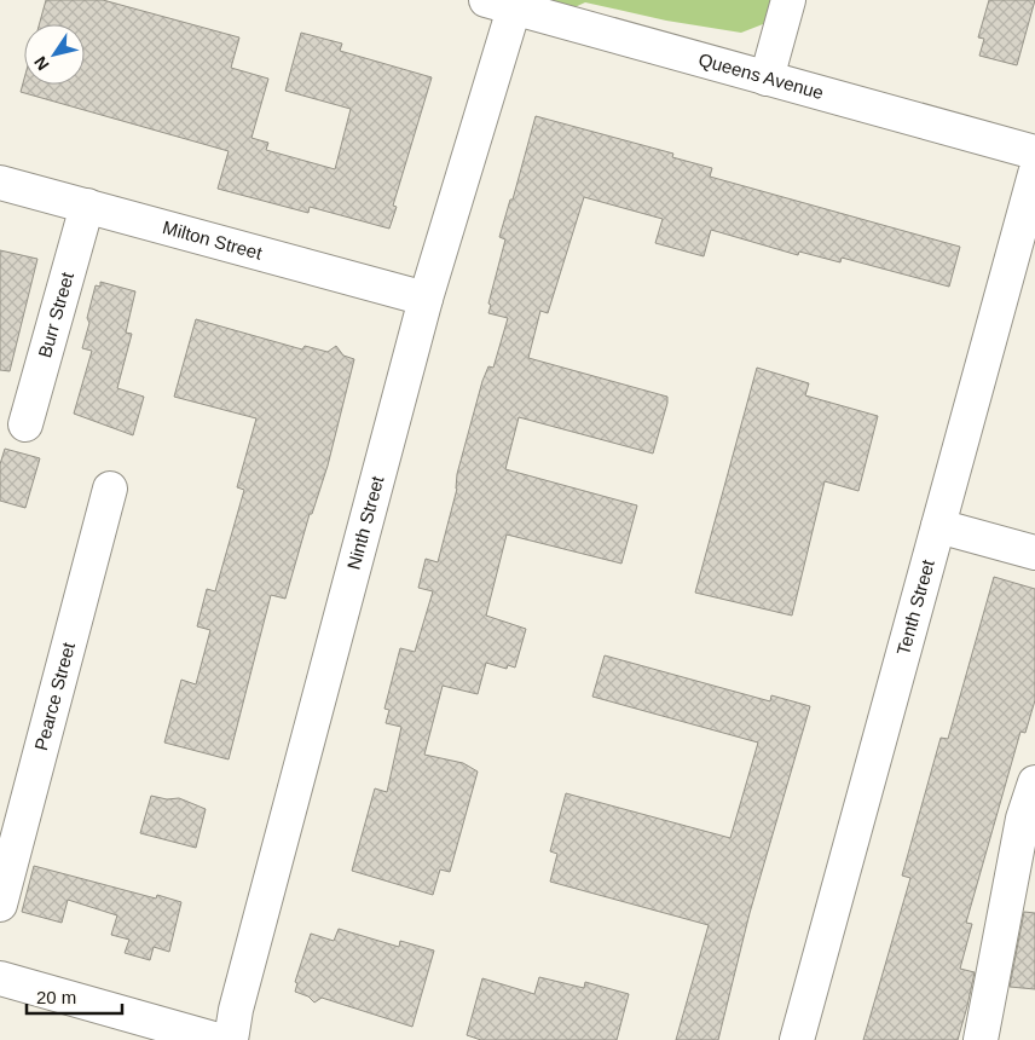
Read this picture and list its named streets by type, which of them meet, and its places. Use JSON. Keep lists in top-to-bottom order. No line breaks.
{"streets":{"street":["Queens Avenue","Milton Street","Burr Street","Ninth Street","Tenth Street","Pearce Street"]},"crossings":[["Queens Avenue","Ninth Street"],["Milton Street","Burr Street"],["Milton Street","Ninth Street"]],"scale_bar":"20 m","north":"bottom left"}
